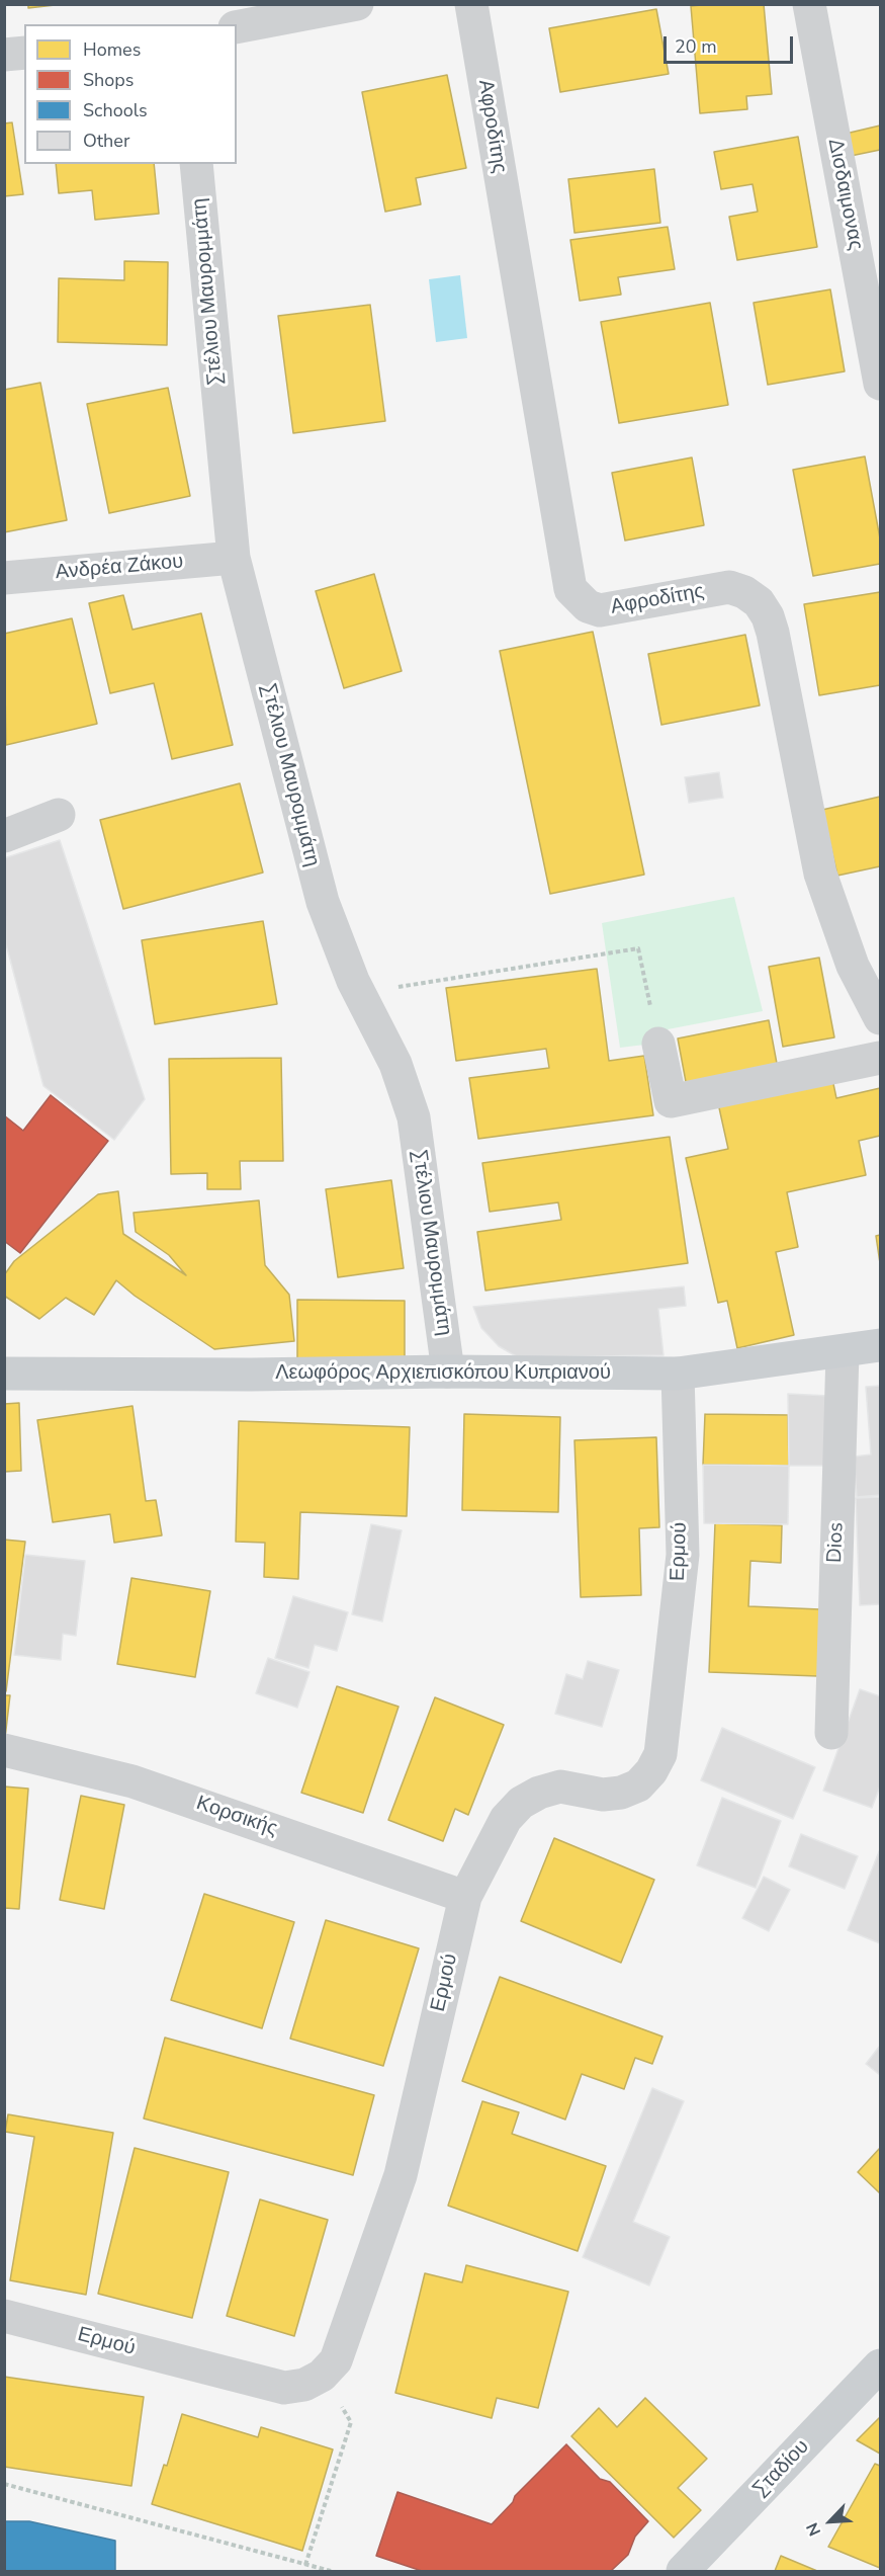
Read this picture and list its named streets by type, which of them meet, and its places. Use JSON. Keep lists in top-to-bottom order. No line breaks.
{"streets":{"main road":["Λεωφόρος Αρχιεπισκόπου Κυπριανού","Σταδίου"],"street":["Αφροδίτης","Δισδαιμονας","Στέλιου Μαυρομμάτη","Ανδρέα Ζάκου","Dios","Ερμού","Κορσικής"]},"crossings":[["Στέλιου Μαυρομμάτη","Ανδρέα Ζάκου"],["Στέλιου Μαυρομμάτη","Λεωφόρος Αρχιεπισκόπου Κυπριανού"],["Λεωφόρος Αρχιεπισκόπου Κυπριανού","Dios"],["Λεωφόρος Αρχιεπισκόπου Κυπριανού","Ερμού"],["Ερμού","Κορσικής"]],"legend":["Homes","Shops","Schools","Other"],"scale_bar":"20 m","north":"bottom left"}
